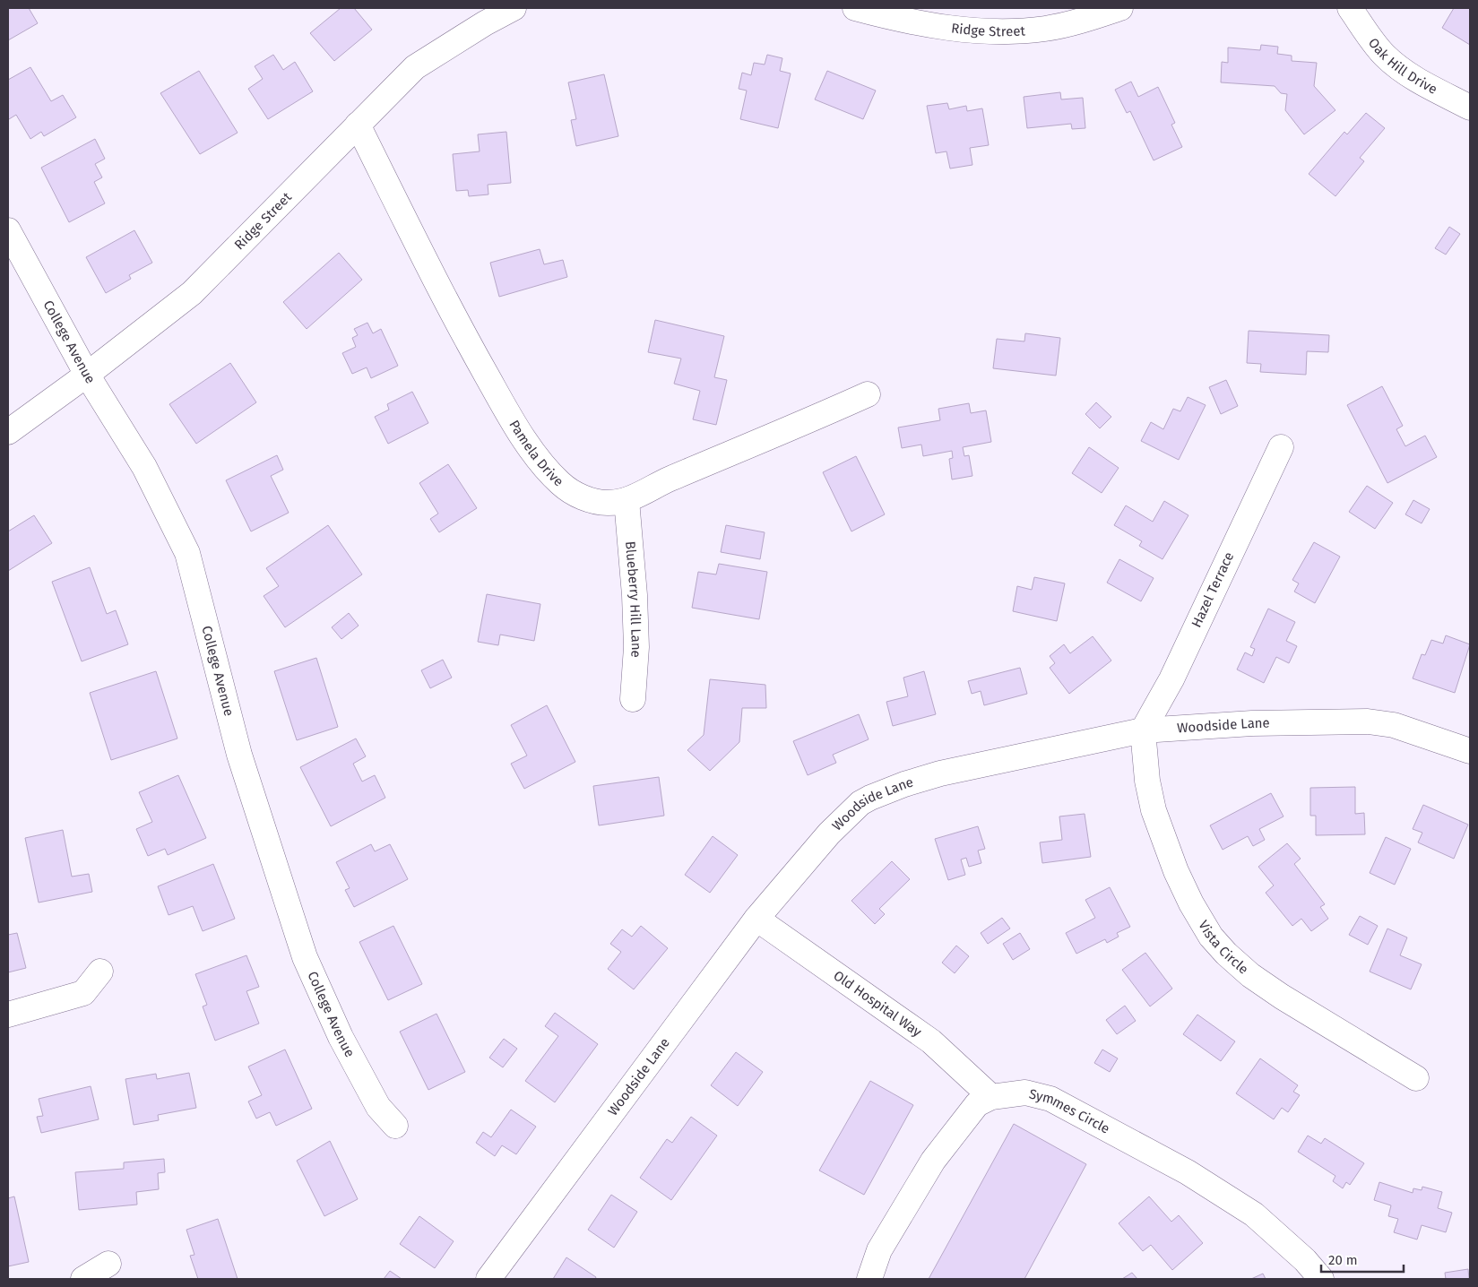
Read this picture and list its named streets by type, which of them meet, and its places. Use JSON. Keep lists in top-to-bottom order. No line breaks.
{"streets":{"street":["Ridge Street","Oak Hill Drive","College Avenue","Pamela Drive","Hazel Terrace","Blueberry Hill Lane","Woodside Lane","Vista Circle","Old Hospital Way","Symmes Circle"]},"crossings":[["Ridge Street","College Avenue"],["Ridge Street","Pamela Drive"],["Pamela Drive","Blueberry Hill Lane"],["Hazel Terrace","Woodside Lane"],["Hazel Terrace","Vista Circle"],["Woodside Lane","Vista Circle"],["Woodside Lane","Old Hospital Way"],["Old Hospital Way","Symmes Circle"]],"scale_bar":"20 m"}
